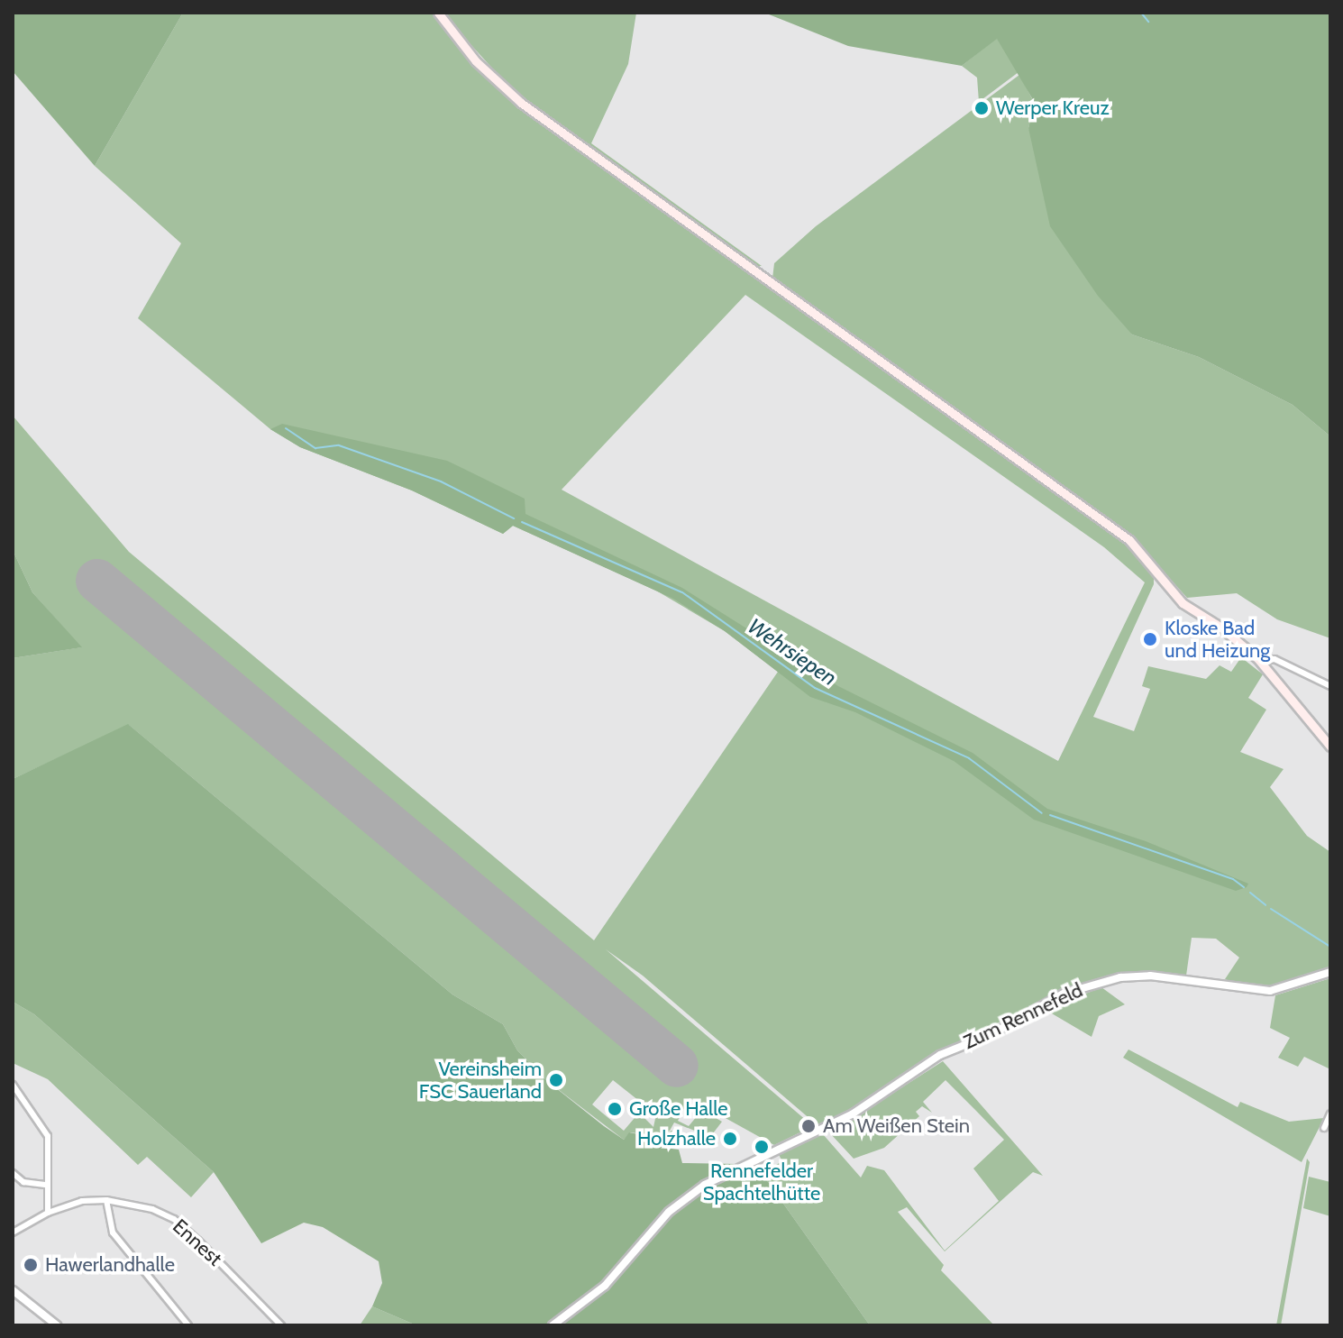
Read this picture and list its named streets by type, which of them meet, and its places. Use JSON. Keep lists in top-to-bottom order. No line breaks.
{"streets":{"street":["Zum Rennefeld","Ennest"]},"water":["Wehrsiepen"],"places":["Werper Kreuz","Kloske Bad und Heizung","Vereinsheim FSC Sauerland","Große Halle","Am Weißen Stein","Holzhalle","Rennefelder Spachtelhütte","Hawerlandhalle"]}
